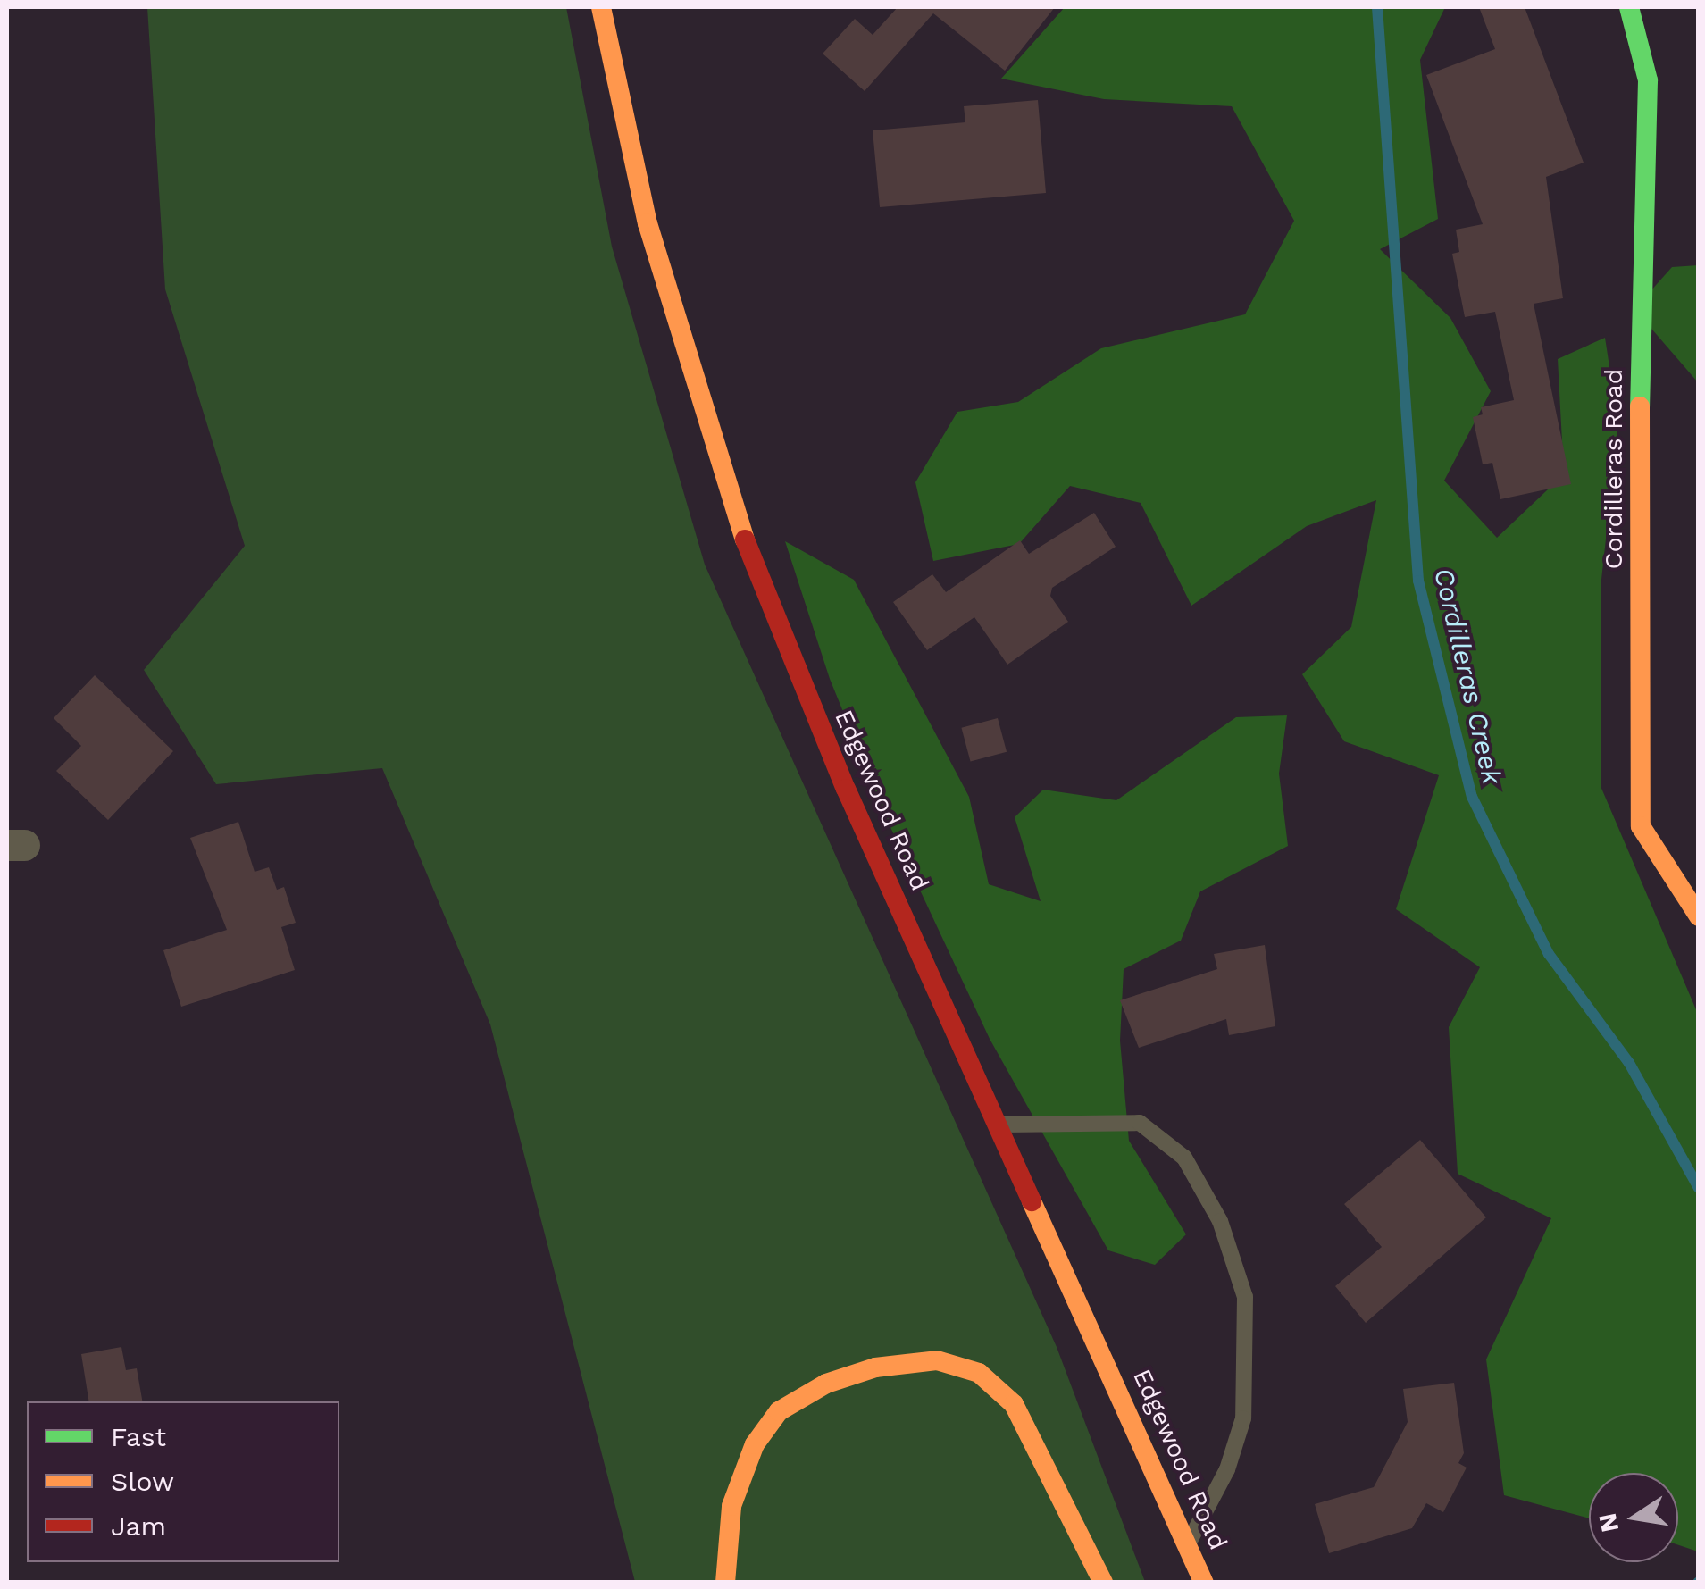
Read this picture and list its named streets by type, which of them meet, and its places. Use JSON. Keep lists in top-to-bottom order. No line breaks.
{"streets":{"main road":["Cordilleras Road","Edgewood Road"]},"water":["Cordilleras Creek"],"legend":["Fast","Slow","Jam"],"north":"left"}
